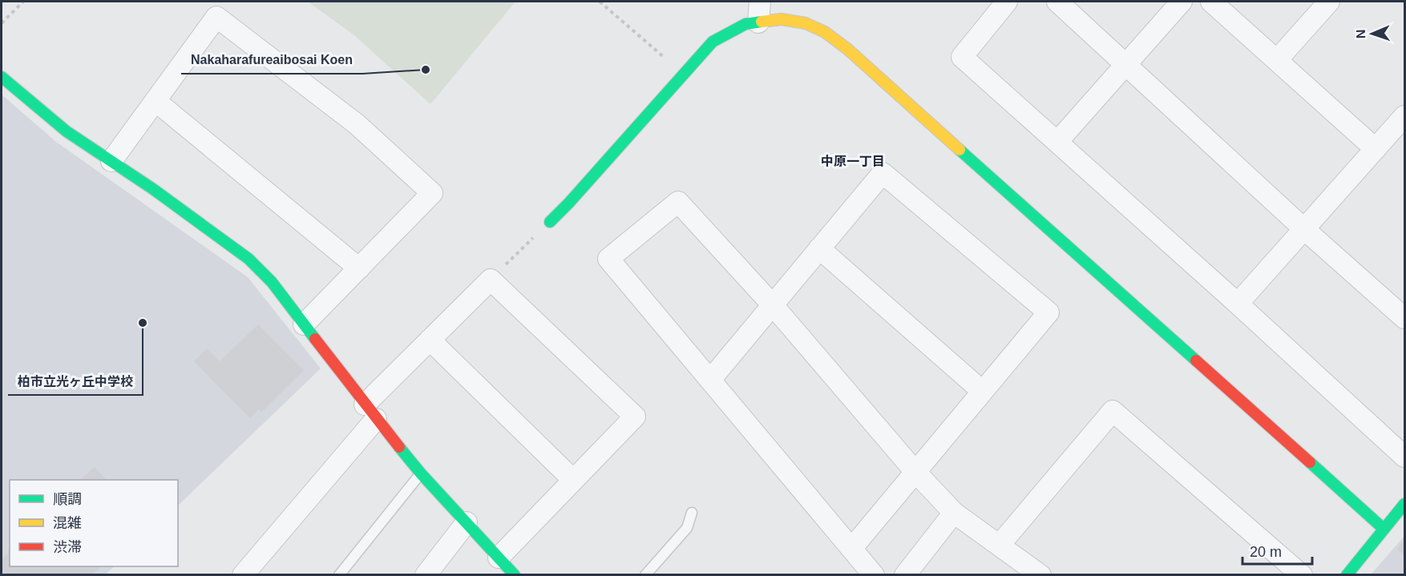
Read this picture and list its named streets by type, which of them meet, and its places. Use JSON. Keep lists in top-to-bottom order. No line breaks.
{"districts":["中原一丁目"],"places":["Nakaharafureaibosai Koen","柏市立光ヶ丘中学校"],"legend":["順調","混雑","渋滞"],"scale_bar":"20 m","north":"left"}
